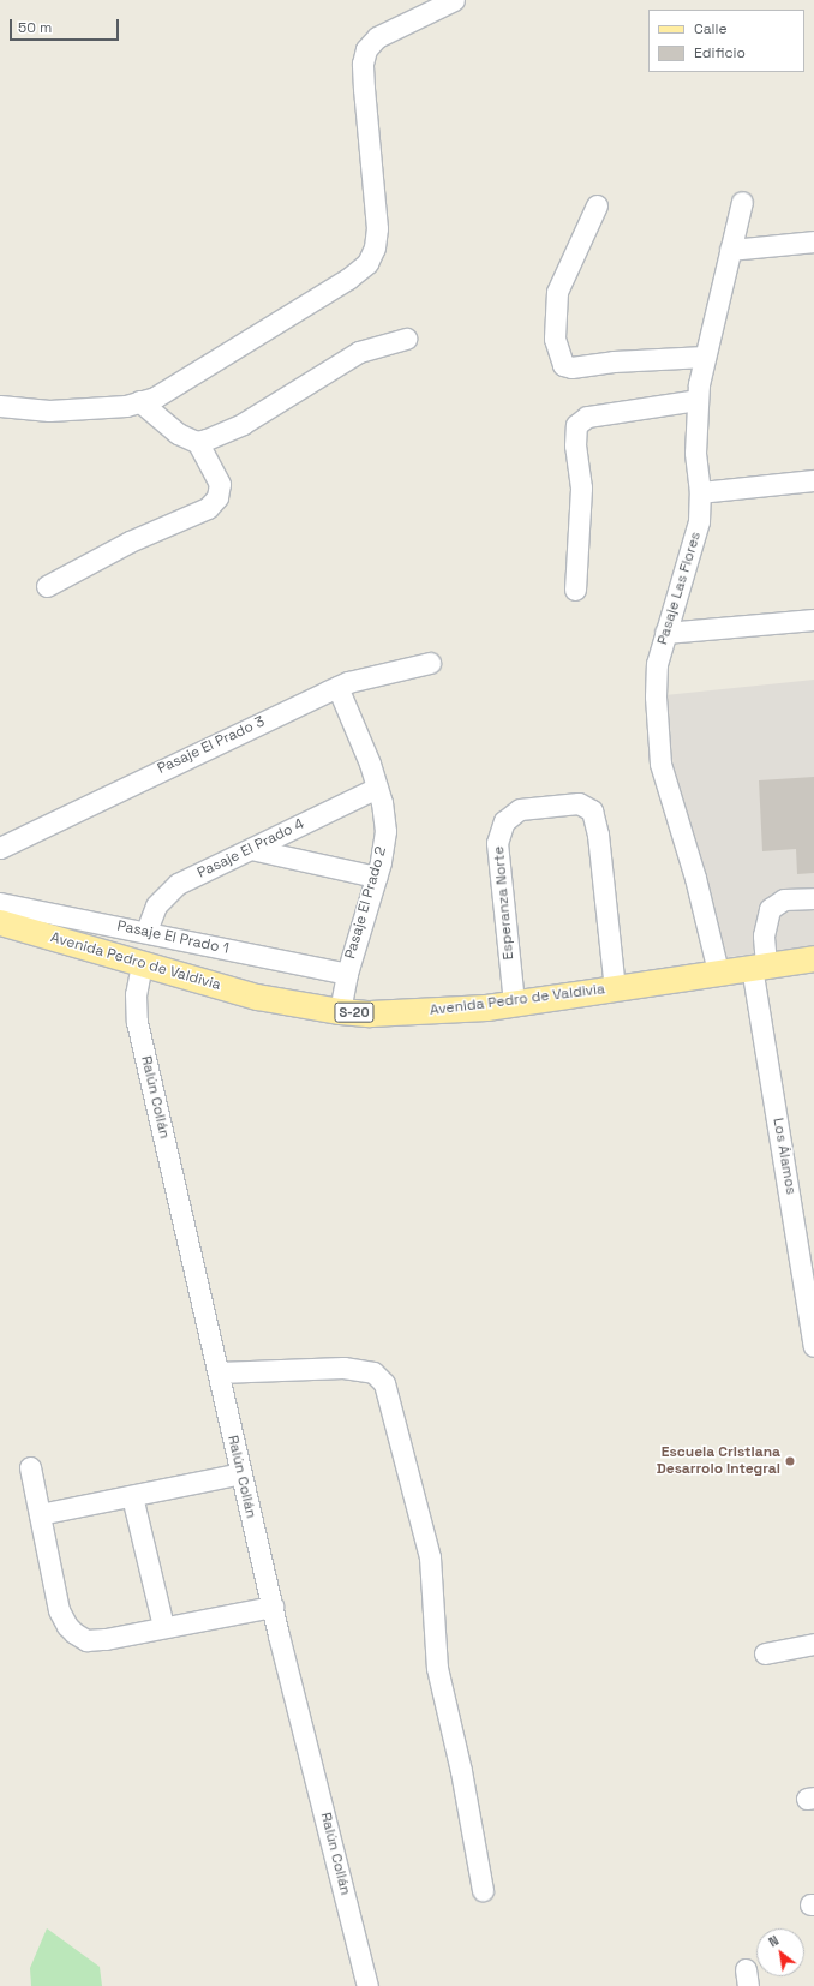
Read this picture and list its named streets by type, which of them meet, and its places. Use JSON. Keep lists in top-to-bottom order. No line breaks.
{"streets":{"main road":["Avenida Pedro de Valdivia","S-20"],"street":["Pasaje Las Flores","Pasaje El Prado 3","Pasaje El Prado 4","Pasaje El Prado 2","Esperanza Norte","Pasaje El Prado 1","Ralún Collán","Los Álamos"]},"crossings":[["Pasaje Las Flores","Avenida Pedro de Valdivia"],["Pasaje El Prado 3","Pasaje El Prado 2"],["Pasaje El Prado 4","Pasaje El Prado 2"],["Pasaje El Prado 4","Pasaje El Prado 1"],["Pasaje El Prado 2","Pasaje El Prado 1"],["Pasaje El Prado 2","Avenida Pedro de Valdivia"],["Esperanza Norte","Avenida Pedro de Valdivia"],["Avenida Pedro de Valdivia","Ralún Collán"],["Avenida Pedro de Valdivia","Los Álamos"]],"places":["Escuela Cristiana Desarrolo Integral"],"legend":["Calle","Edificio"],"scale_bar":"50 m","north":"top left"}
